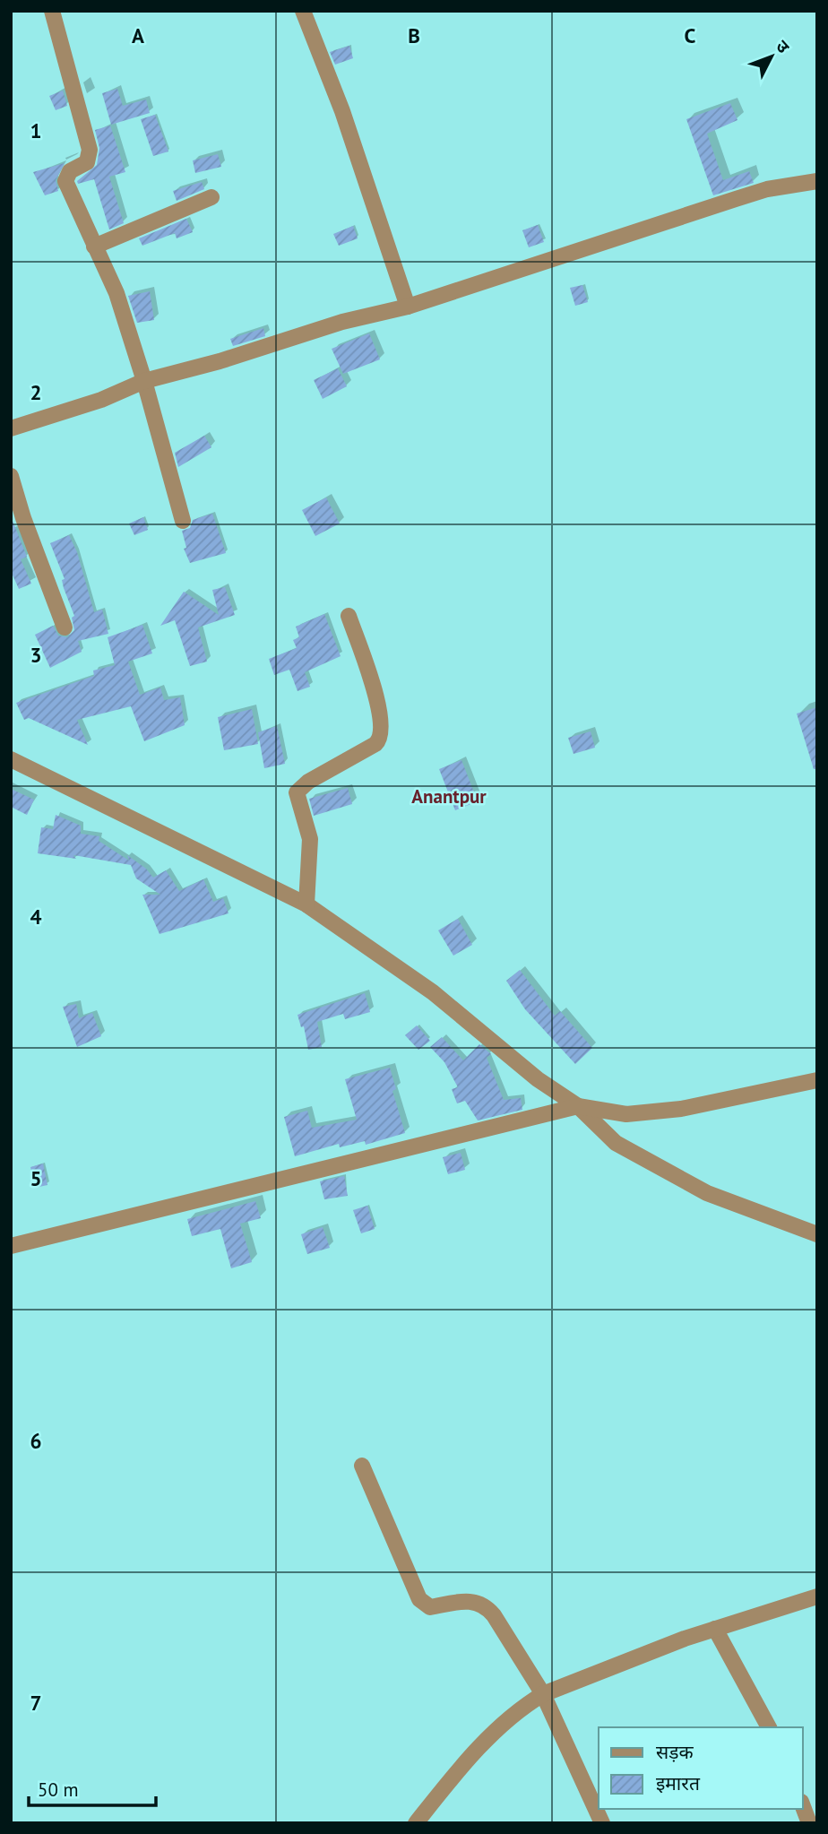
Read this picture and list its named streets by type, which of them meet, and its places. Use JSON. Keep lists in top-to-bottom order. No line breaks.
{"districts":["Anantpur"],"legend":["सड़क","इमारत"],"scale_bar":"50 m","north":"top right","grid":{"columns":["A","B","C"],"rows":["1","2","3","4","5","6","7"]}}
